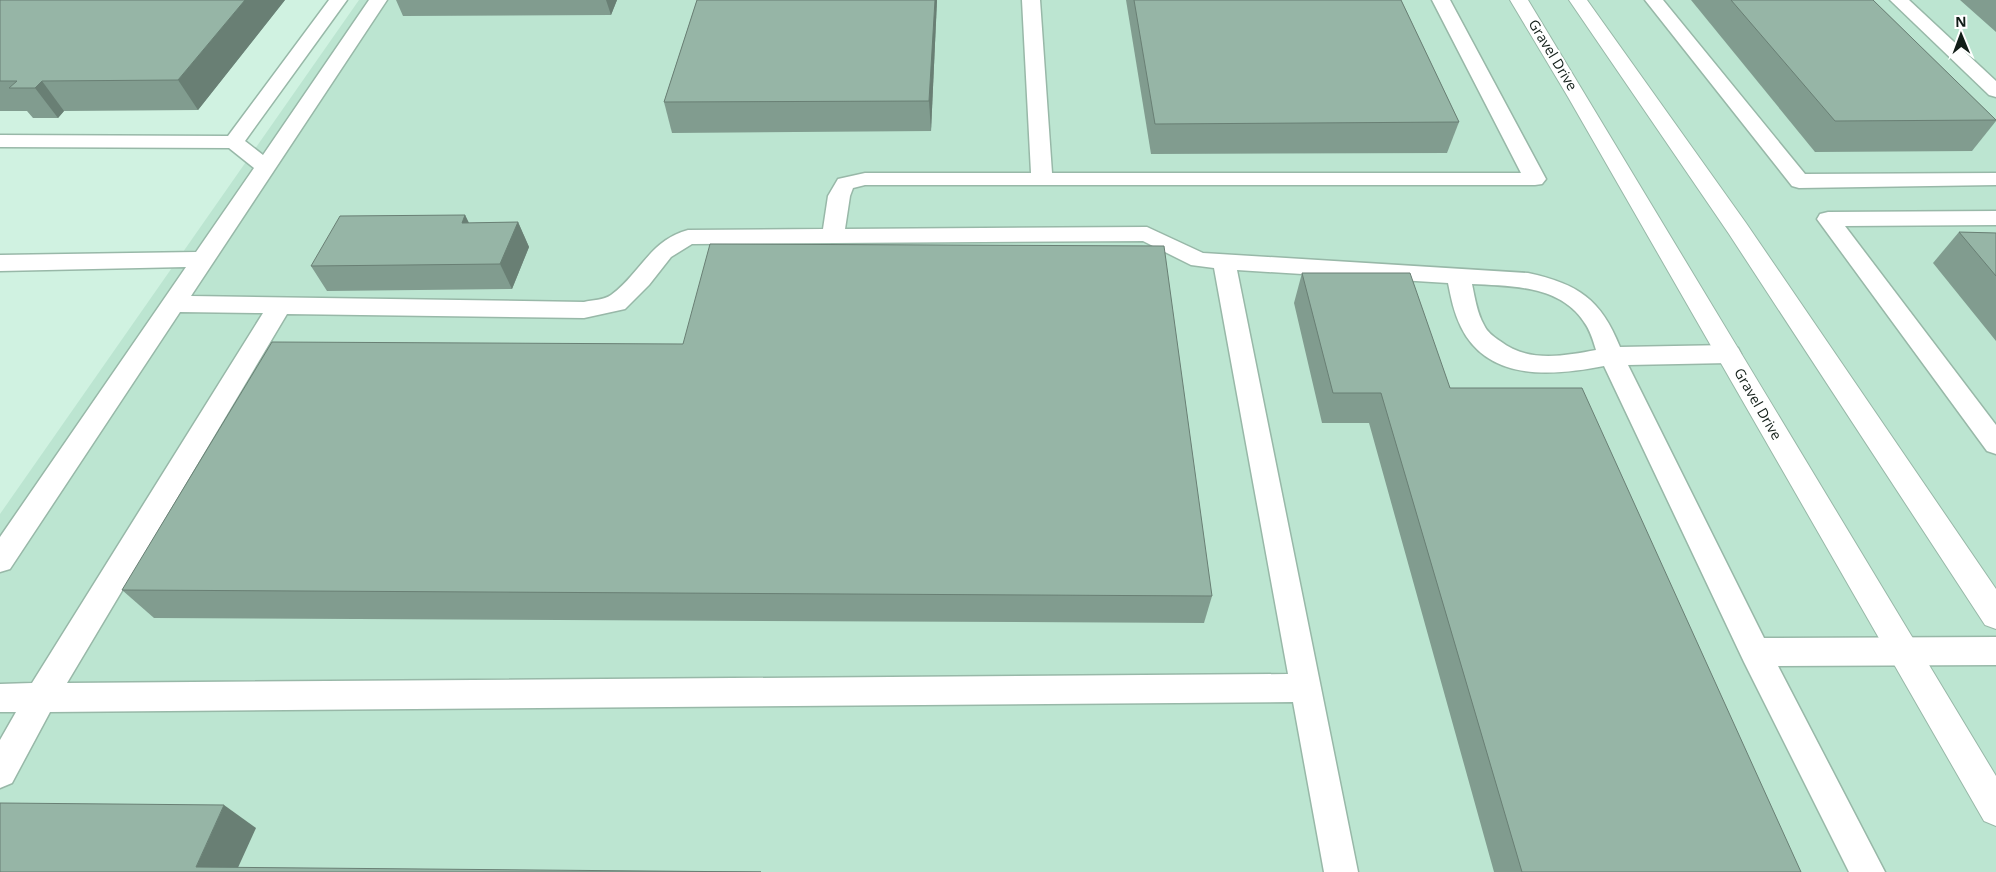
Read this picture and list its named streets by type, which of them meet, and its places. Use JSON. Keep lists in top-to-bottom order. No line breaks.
{"streets":{"street":["Gravel Drive"]},"north":"top"}
